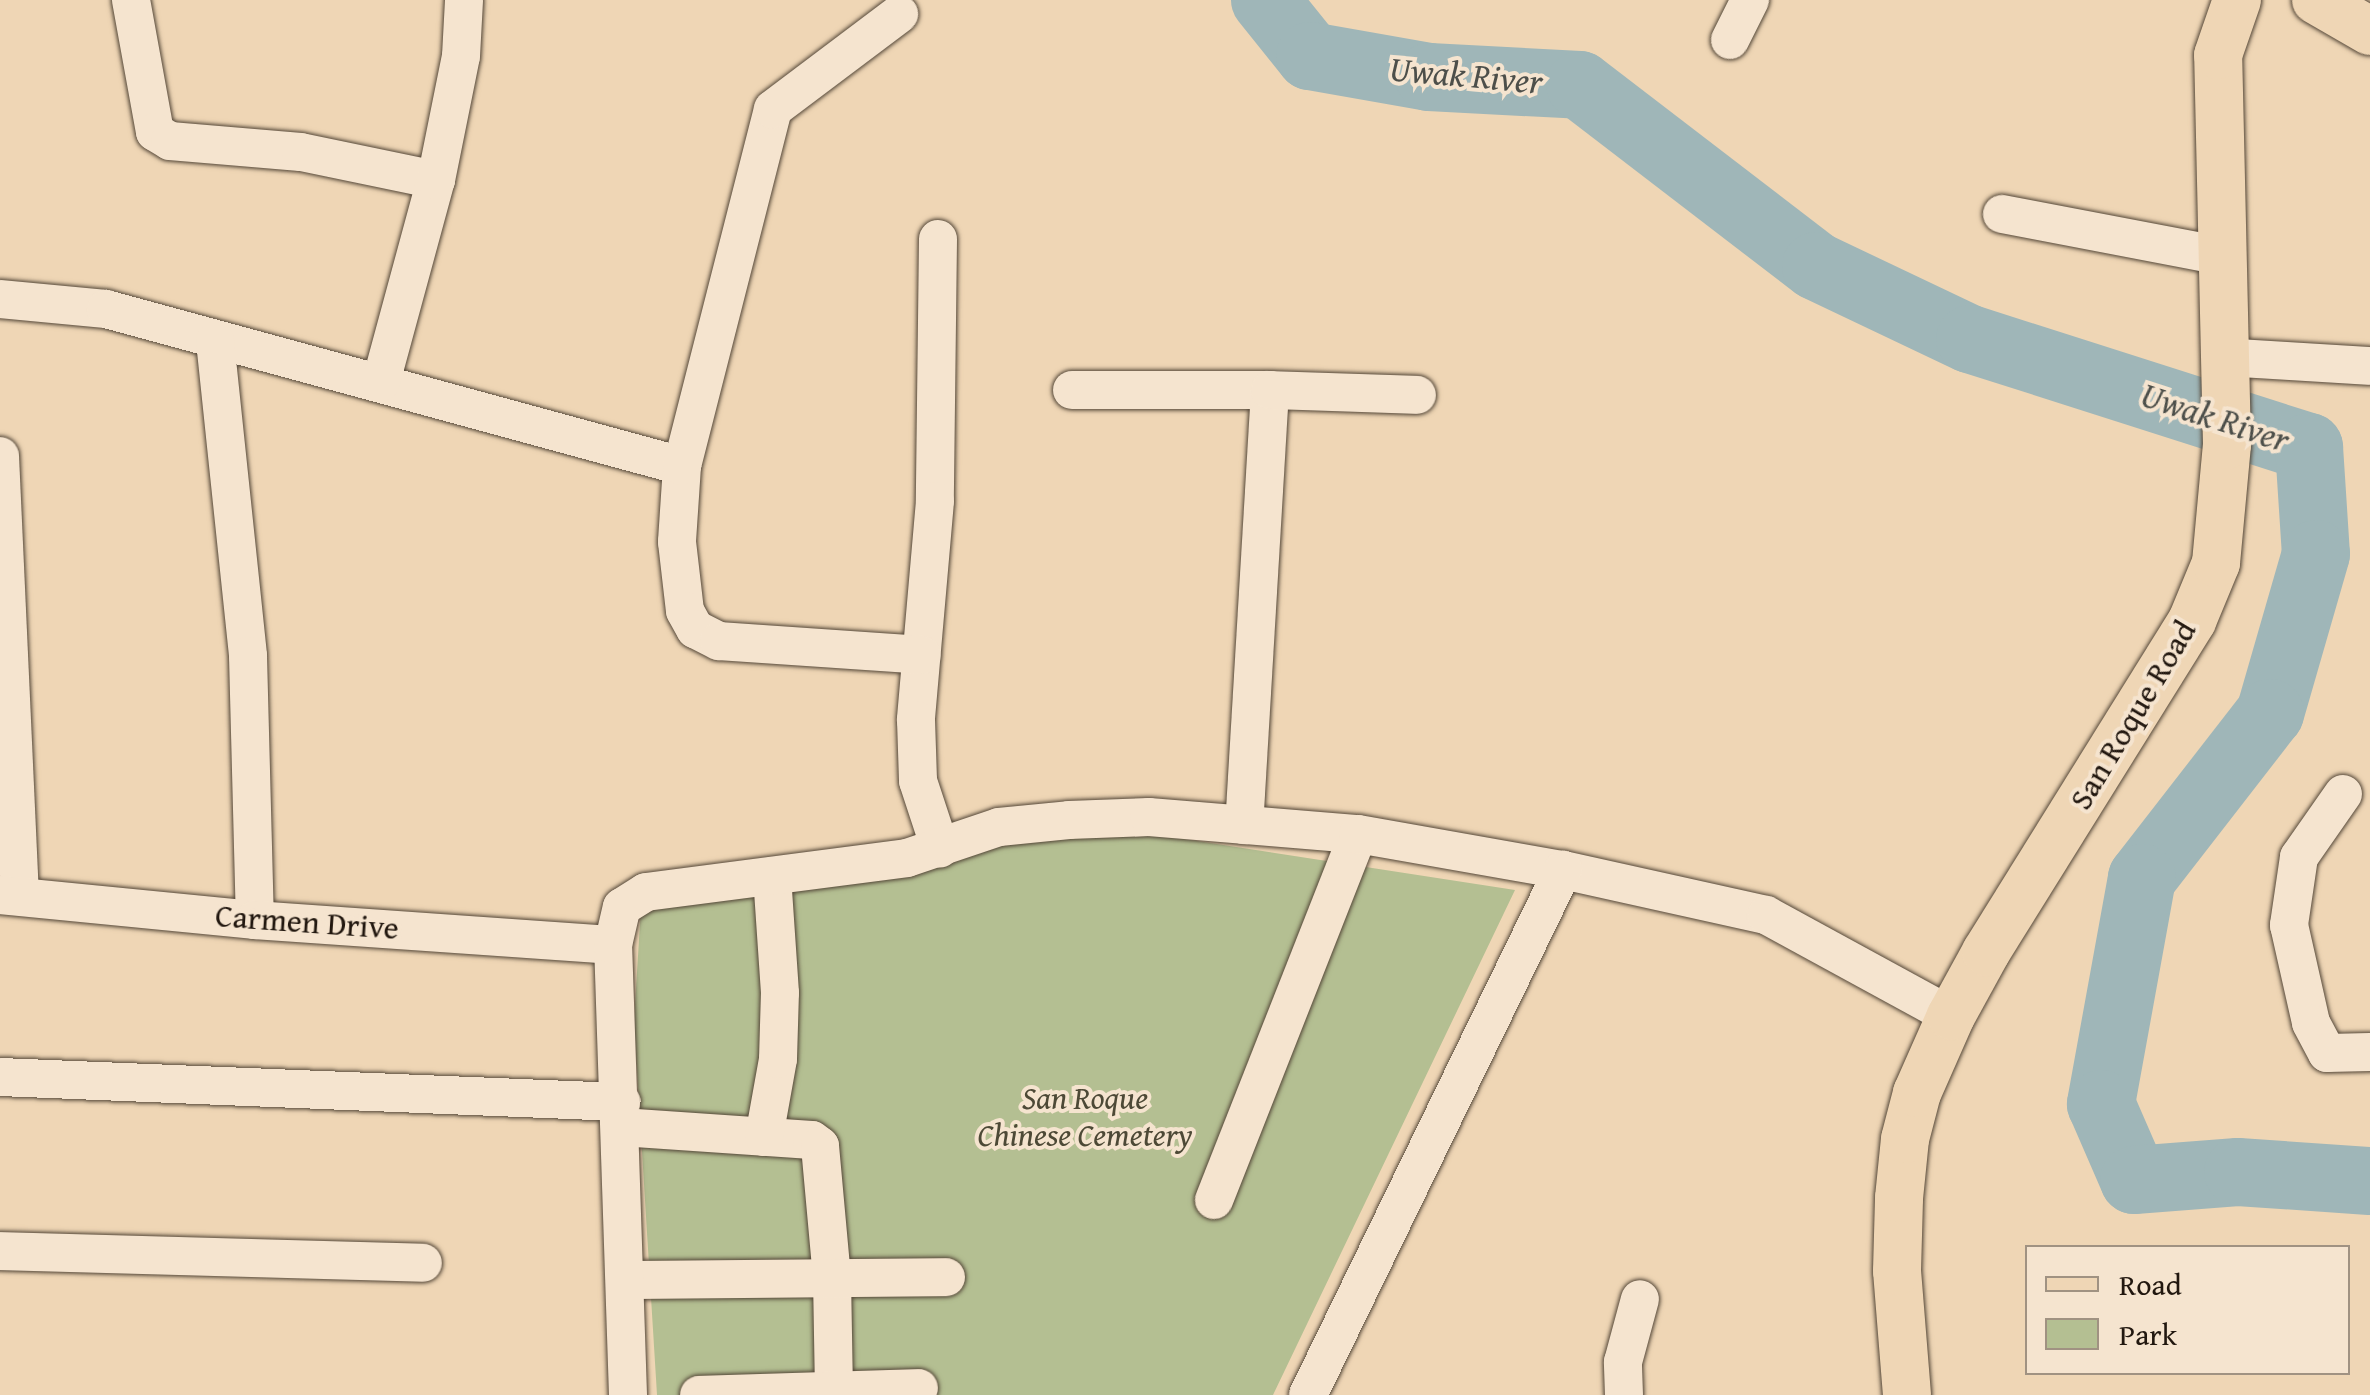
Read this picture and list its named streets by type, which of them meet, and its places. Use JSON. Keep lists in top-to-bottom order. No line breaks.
{"streets":{"main road":["San Roque Road"],"street":["Carmen Drive"]},"water":["Uwak River"],"parks":["San Roque Chinese Cemetery"],"legend":["Road","Park"]}
